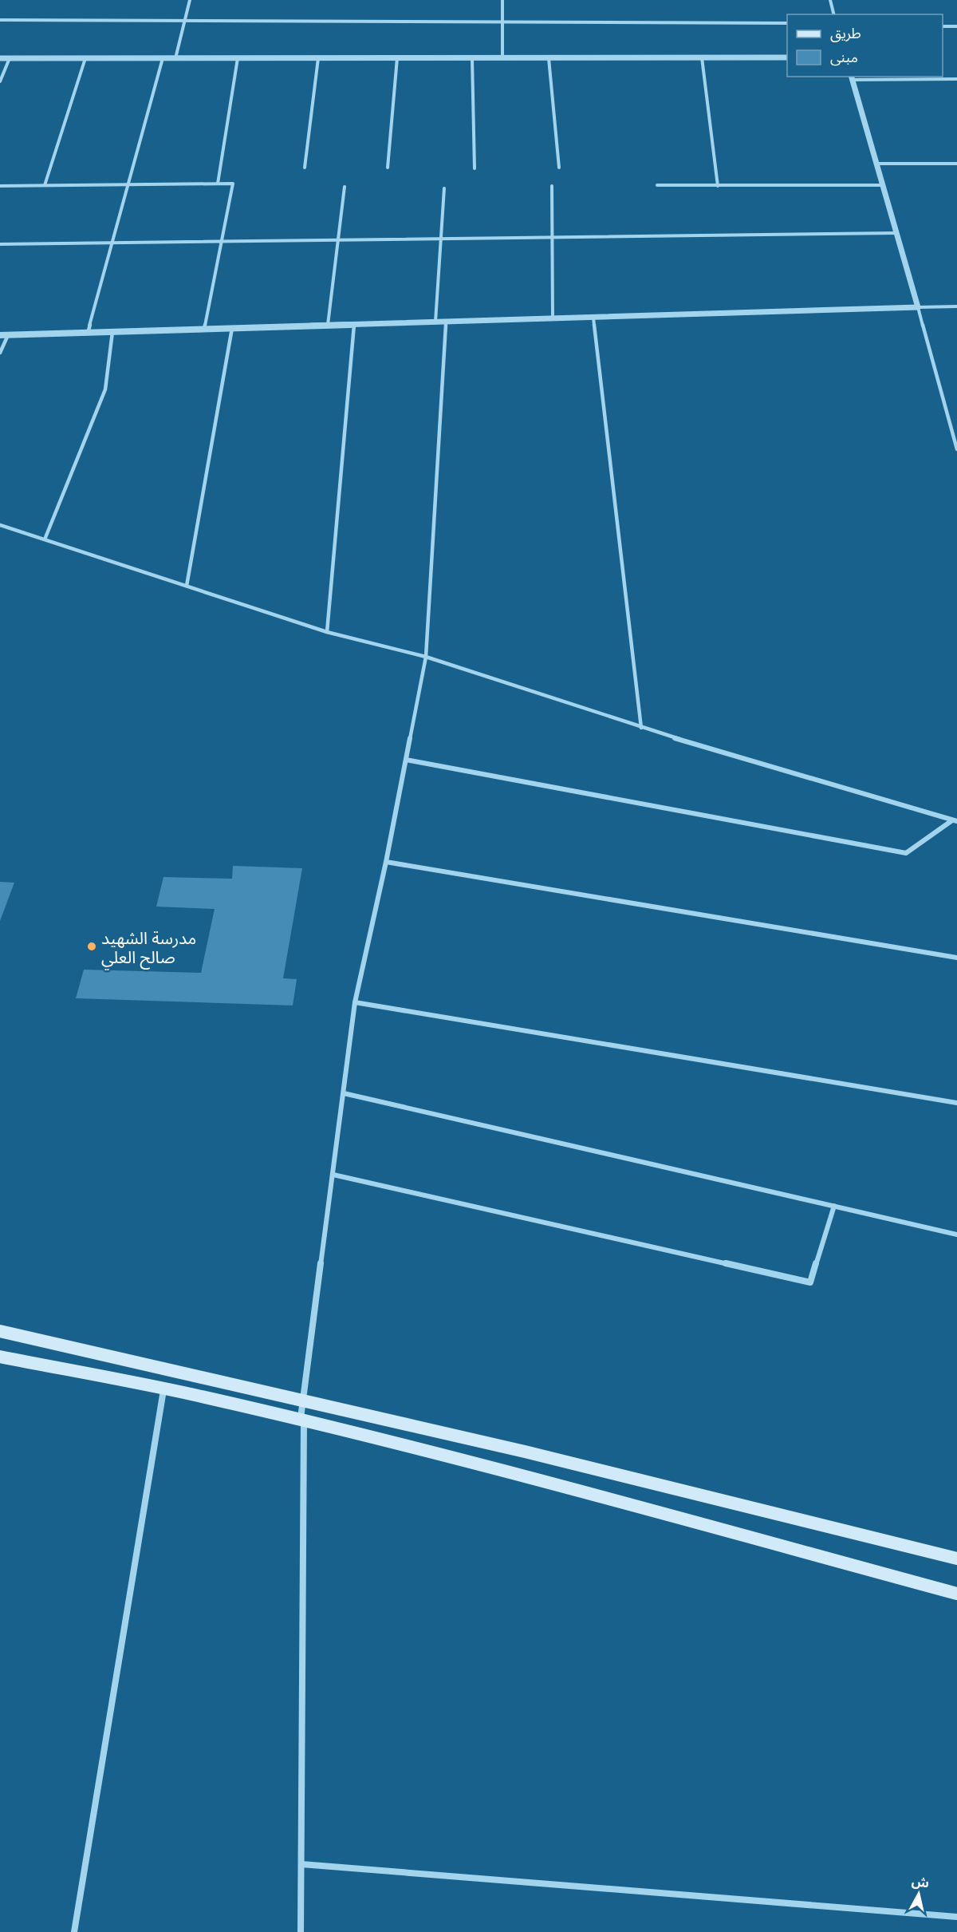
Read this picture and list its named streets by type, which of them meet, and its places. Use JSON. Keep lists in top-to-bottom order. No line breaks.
{"places":["مدرسة الشهيد صالح العلي"],"legend":["طريق","مبنى"],"north":"top"}
